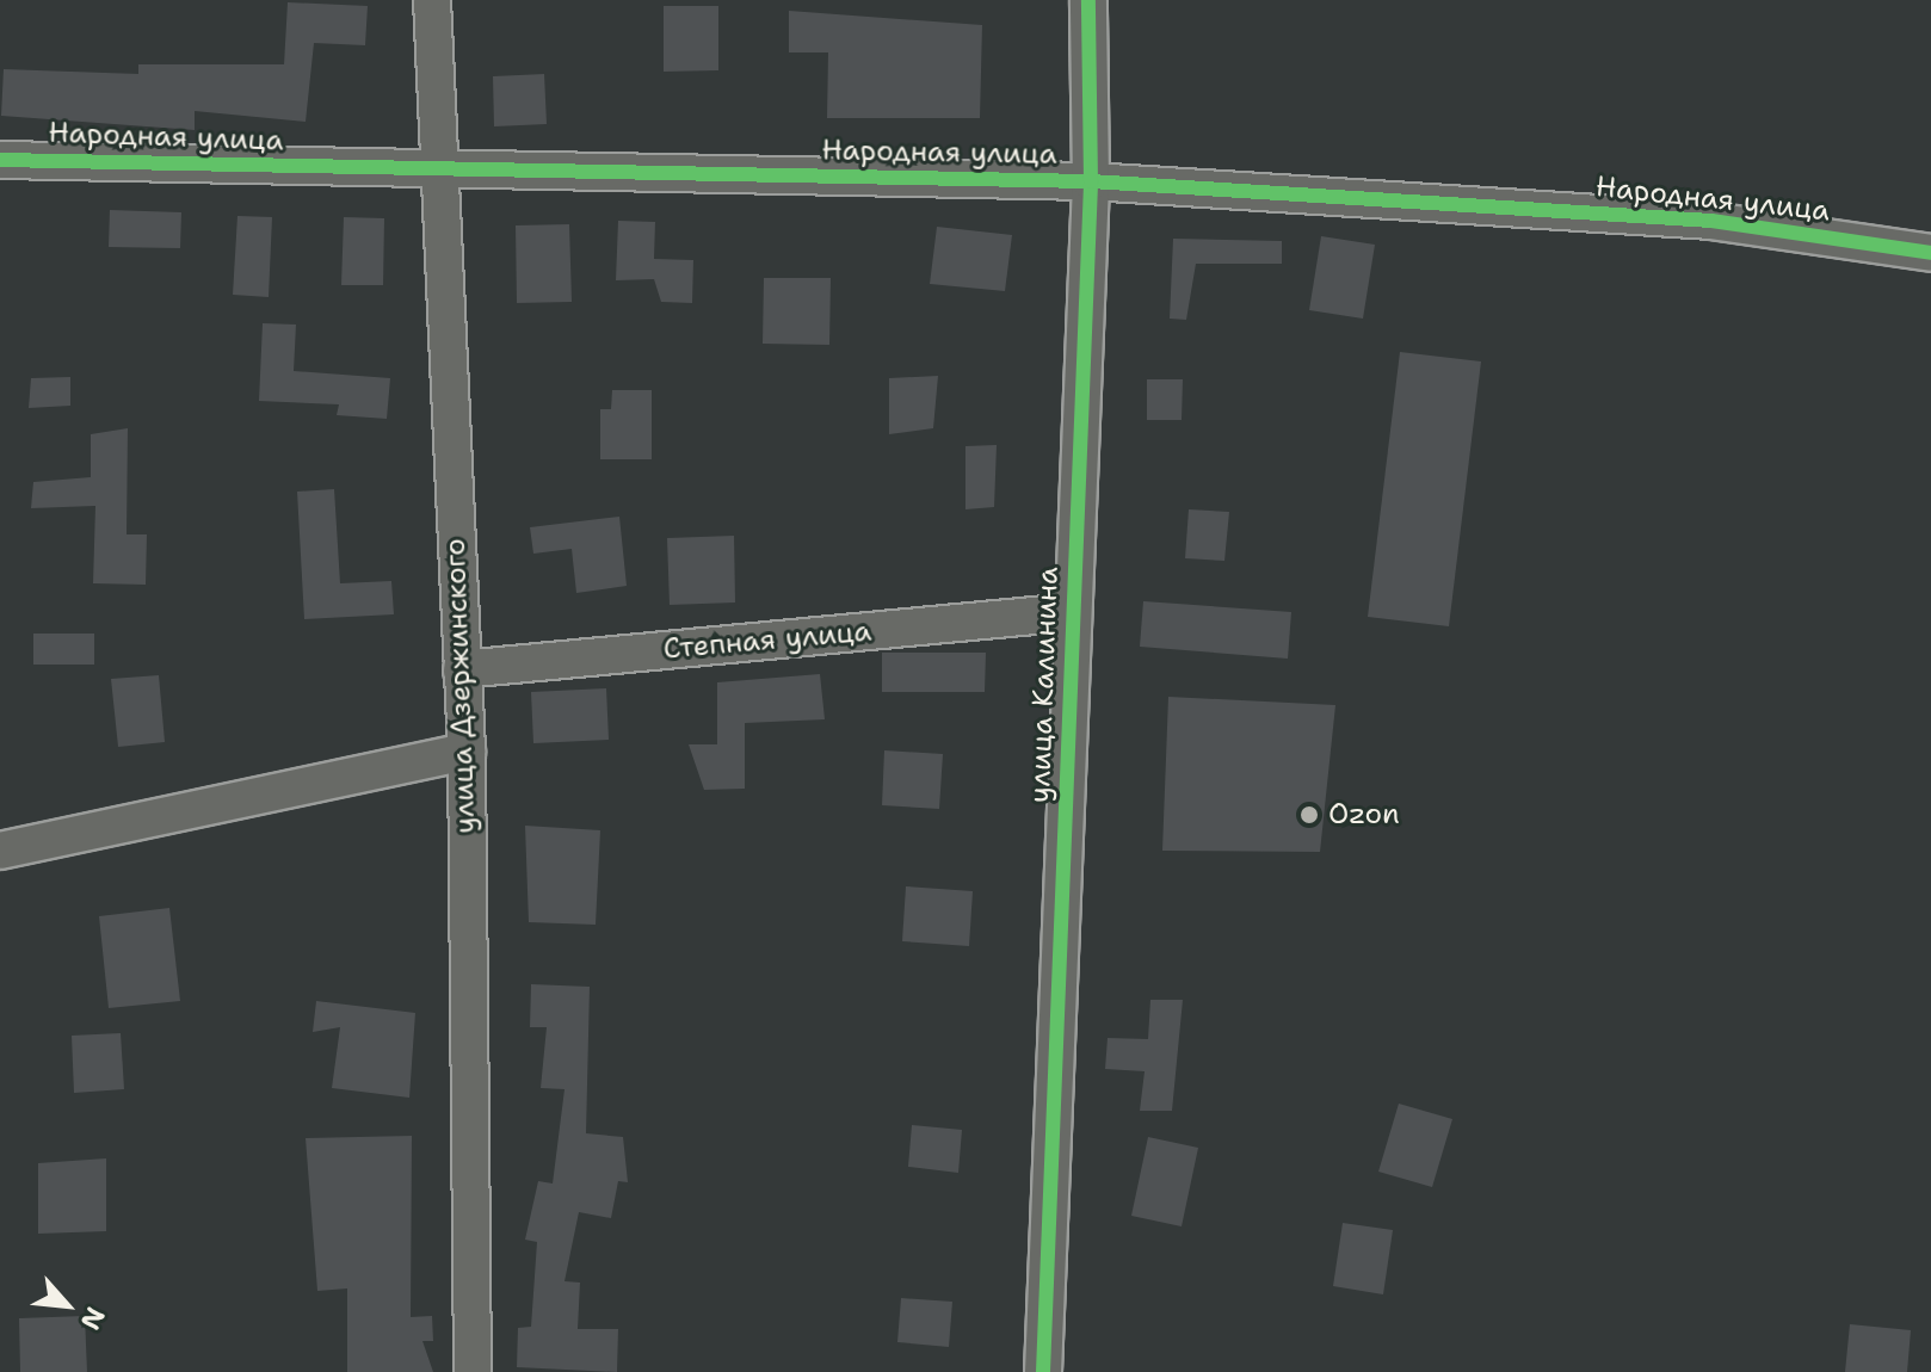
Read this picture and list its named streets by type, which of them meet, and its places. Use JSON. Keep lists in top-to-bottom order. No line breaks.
{"streets":{"street":["Народная улица","Степная улица","улица Калинина","улица Дзержинского"]},"crossings":[["Народная улица","улица Калинина"],["Народная улица","улица Дзержинского"],["Степная улица","улица Калинина"],["Степная улица","улица Дзержинского"]],"places":["Ozon"],"north":"bottom right"}
